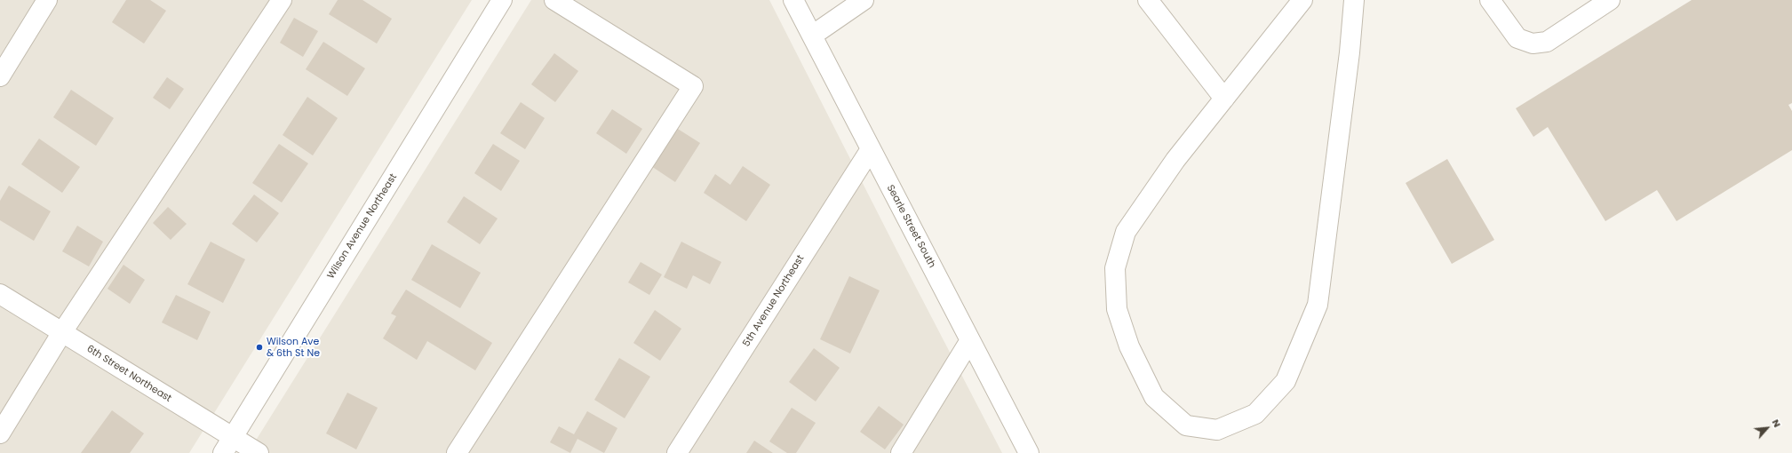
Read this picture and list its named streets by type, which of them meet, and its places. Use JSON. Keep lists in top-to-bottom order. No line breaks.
{"streets":{"street":["Wilson Avenue Northeast","Searle Street South","5th Avenue Northeast","6th Street Northeast"]},"crossings":[["Wilson Avenue Northeast","6th Street Northeast"],["Searle Street South","5th Avenue Northeast"]],"places":["Wilson Ave & 6th St Ne"],"north":"top right"}
